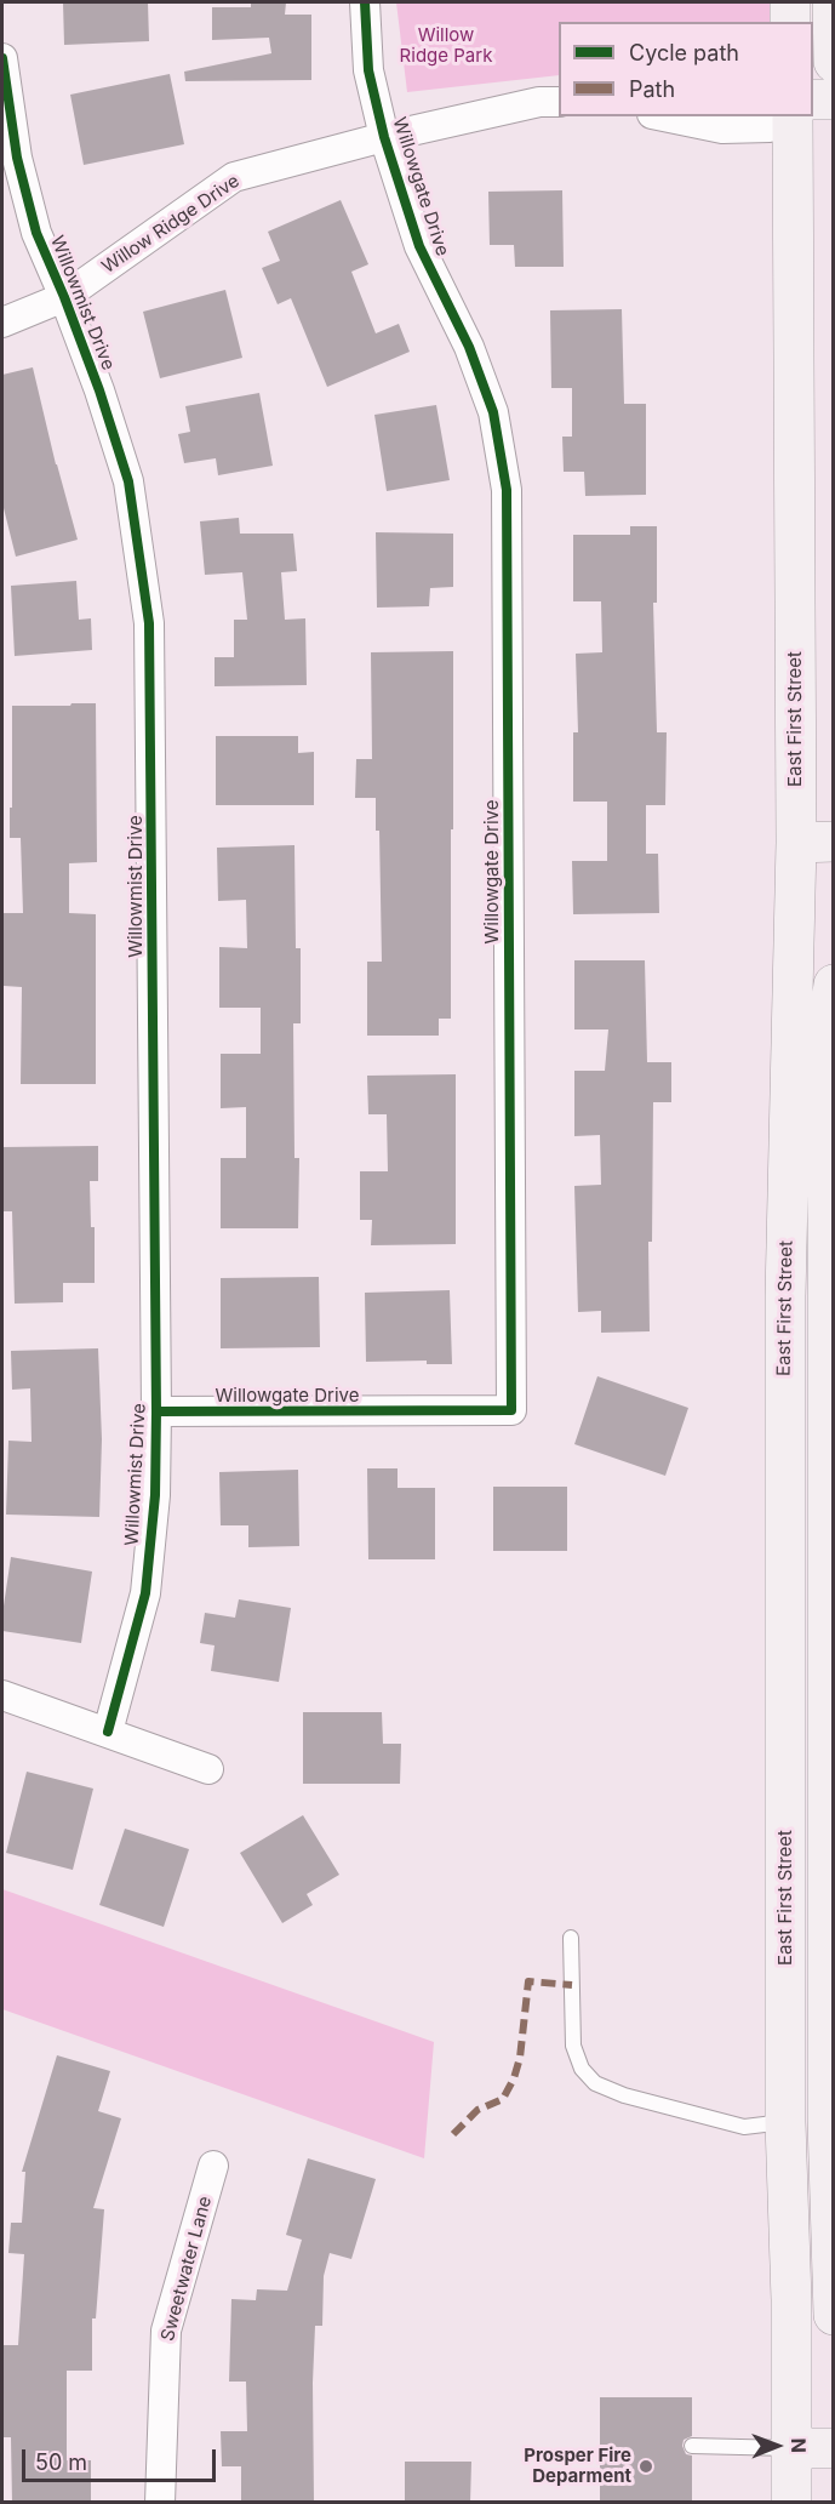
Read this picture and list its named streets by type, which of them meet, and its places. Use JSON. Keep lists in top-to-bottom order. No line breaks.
{"streets":{"main road":["East First Street"],"street":["Willowgate Drive","Willow Ridge Drive","Willowmist Drive","Sweetwater Lane"]},"crossings":[["Willowgate Drive","Willow Ridge Drive"],["Willowgate Drive","Willowmist Drive"],["Willow Ridge Drive","Willowmist Drive"]],"parks":["Willow Ridge Park"],"places":["Prosper Fire Deparment"],"legend":["Cycle path","Path"],"scale_bar":"50 m","north":"right"}
